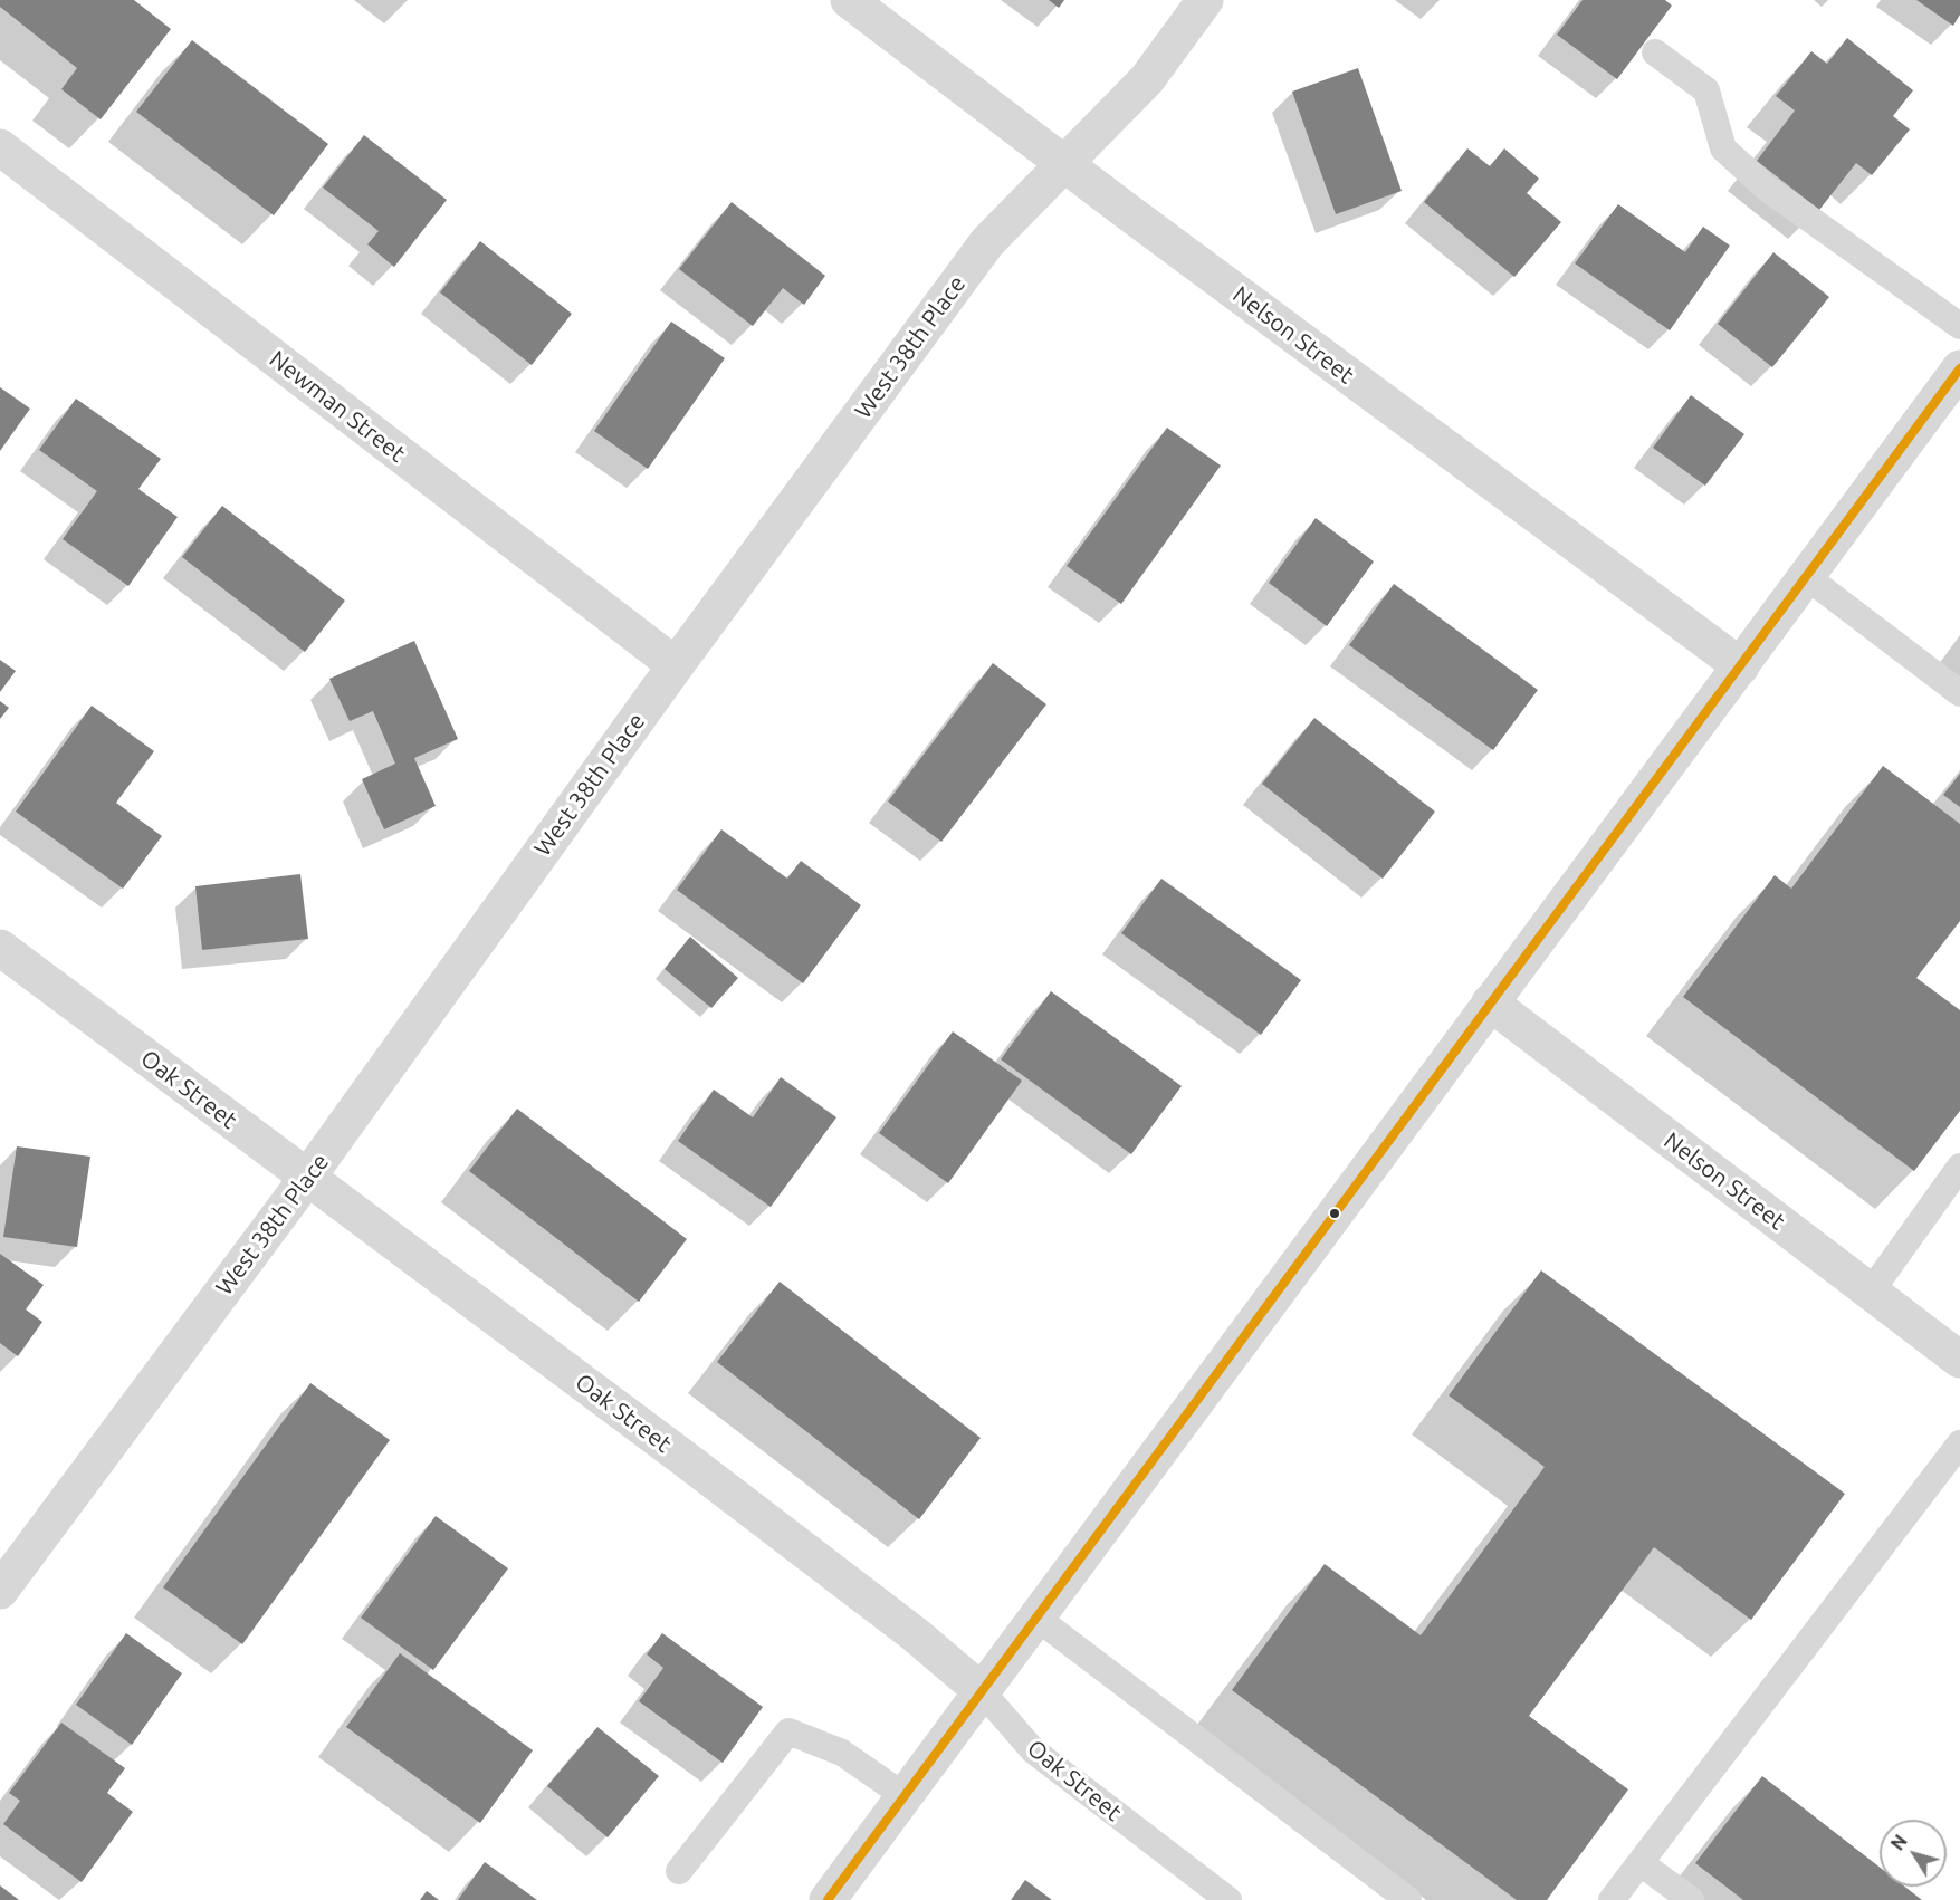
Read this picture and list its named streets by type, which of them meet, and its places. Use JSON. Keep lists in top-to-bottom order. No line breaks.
{"streets":{"street":["Nelson Street","West 38th Place","Newman Street","Oak Street"]},"crossings":[["Nelson Street","West 38th Place"],["West 38th Place","Newman Street"],["West 38th Place","Oak Street"]],"north":"top left"}
